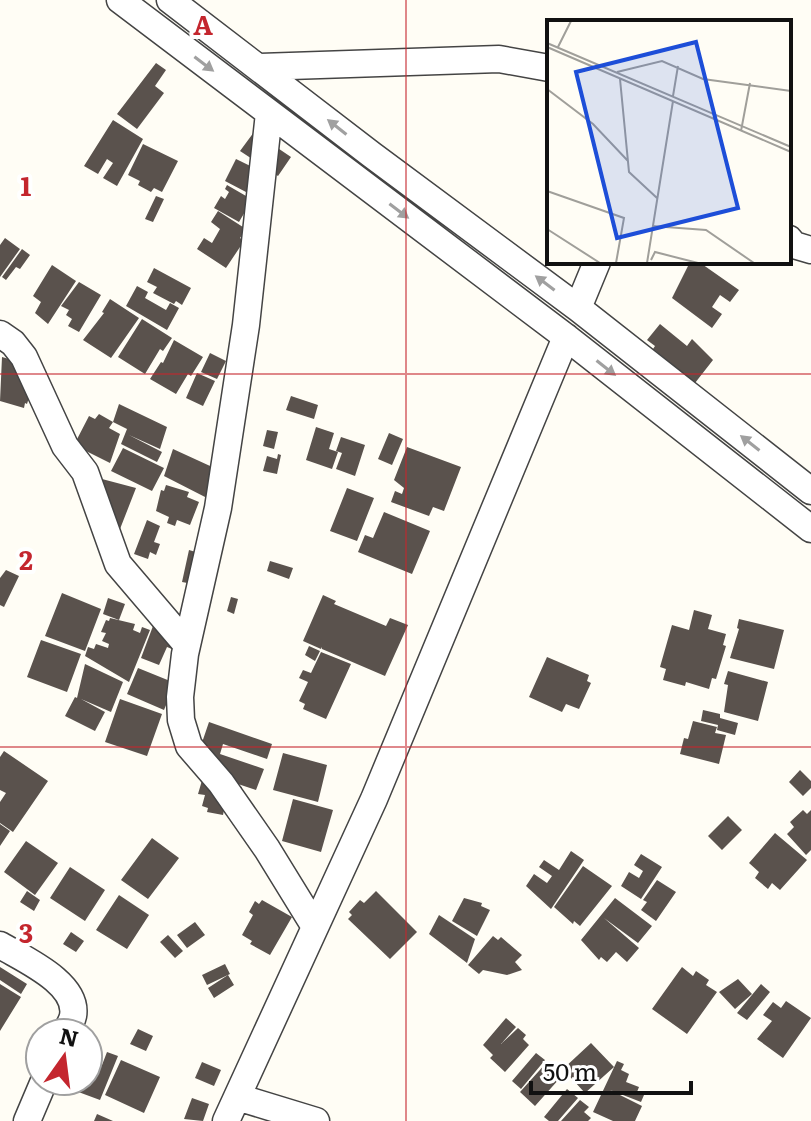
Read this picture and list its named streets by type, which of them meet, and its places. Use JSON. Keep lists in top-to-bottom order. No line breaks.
{"scale_bar":"50 m","north":"top","grid":{"columns":["A"],"rows":["1","2","3"]}}
